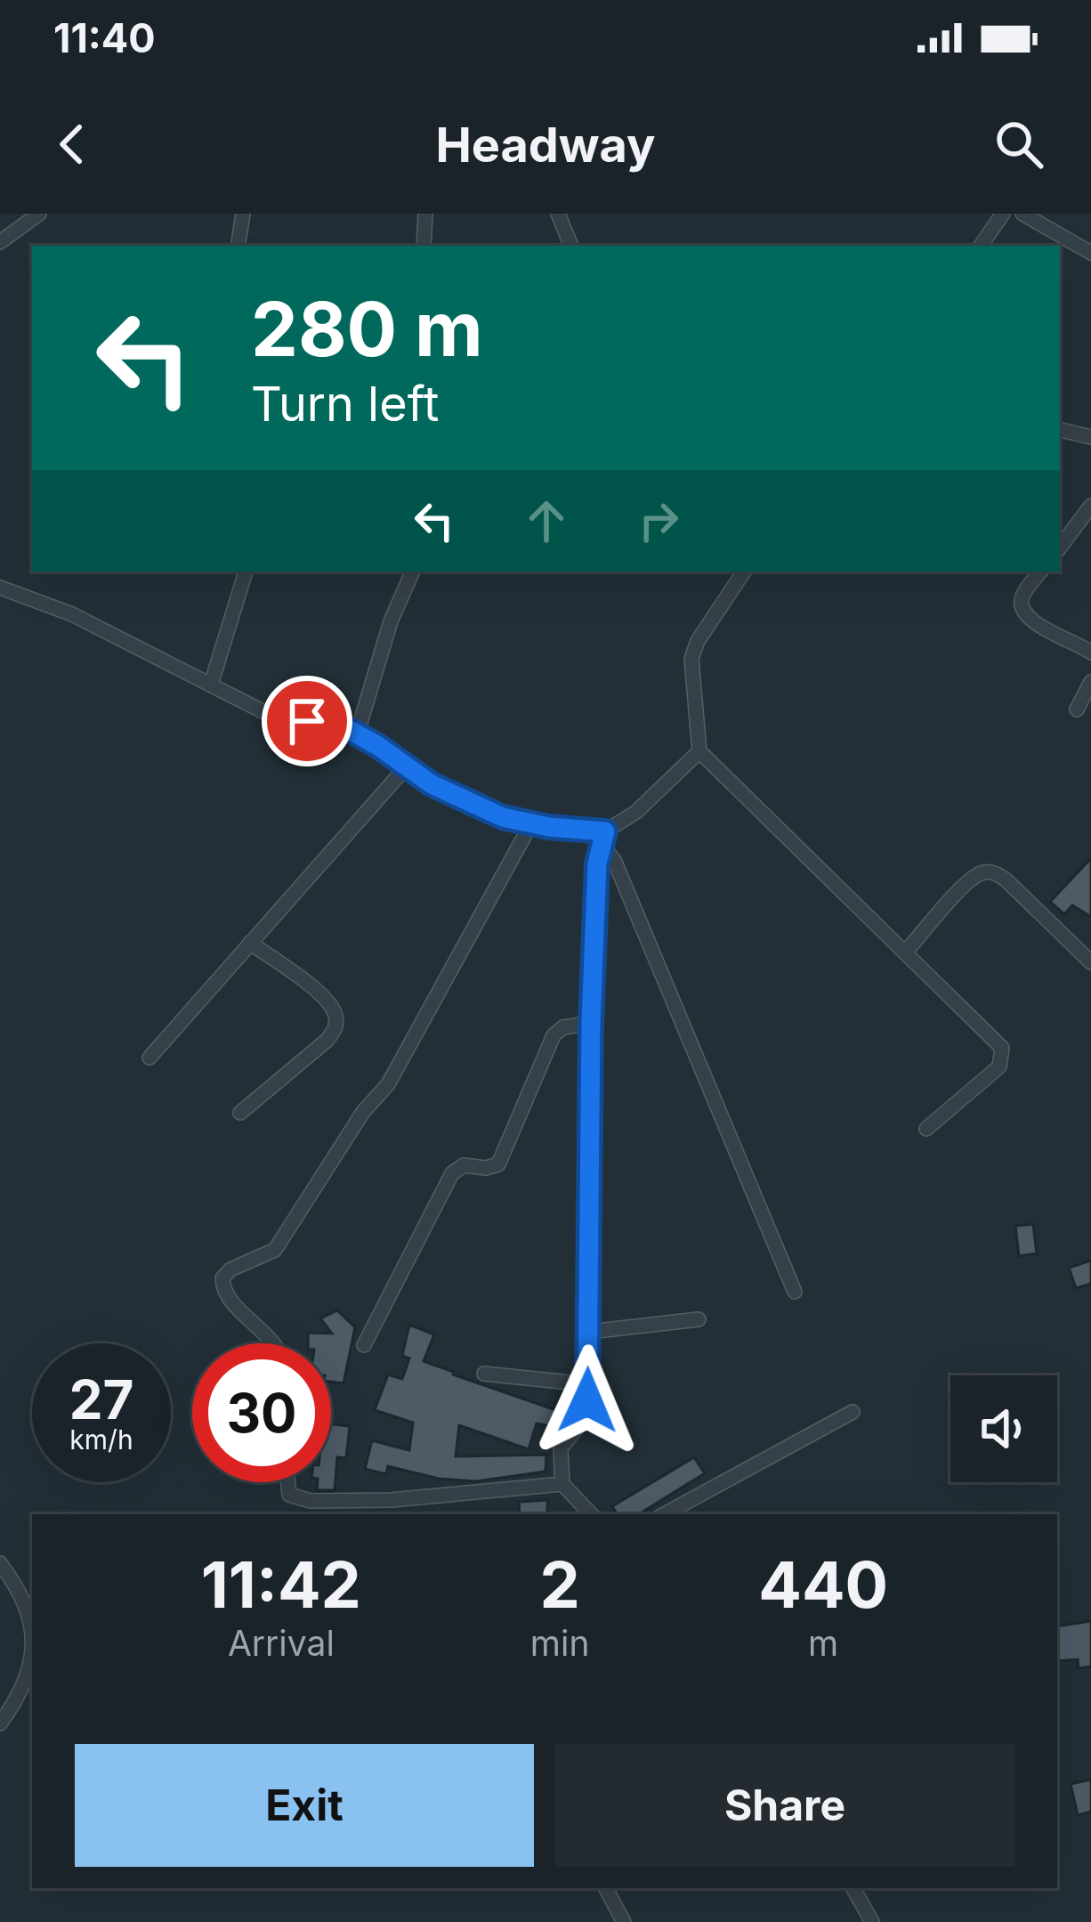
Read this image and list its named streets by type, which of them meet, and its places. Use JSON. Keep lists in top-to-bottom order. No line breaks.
{"page":{"status":"11:40","header":"Headway","turn":["280 m","Turn left"],"speed":"27 km/h","limit":"30","eta":["11:42","Arrival","2","min","440","m"],"buttons":["Exit","Share"]}}
